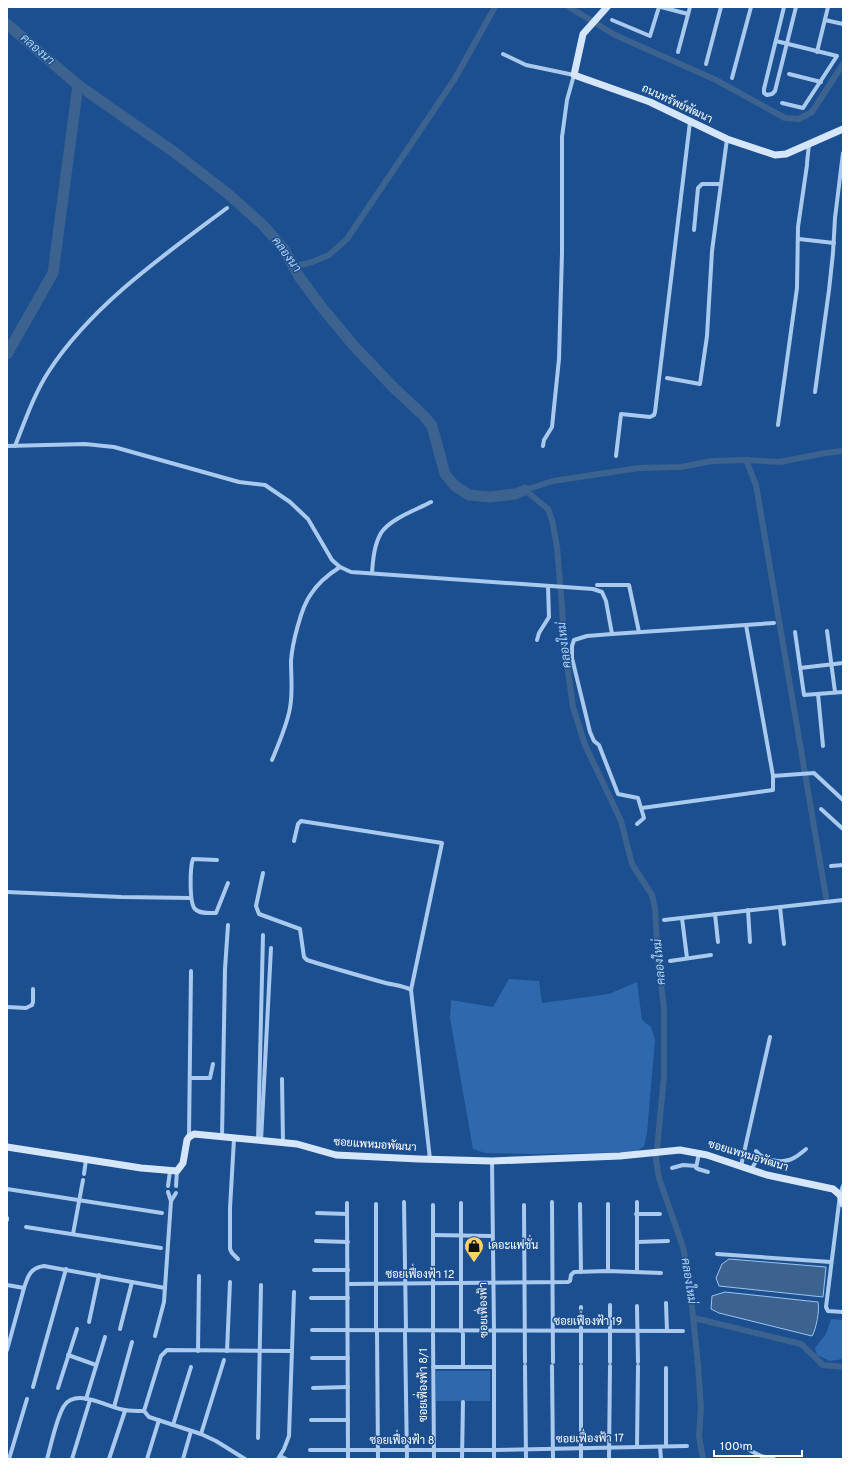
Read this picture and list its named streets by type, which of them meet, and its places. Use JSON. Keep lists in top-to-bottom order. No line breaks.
{"streets":{"street":["ถนนทรัพย์พัฒนา","ซอยแพหมอพัฒนา","ซอยเฟื่องฟ้า 12","ซอยเฟื่องฟ้า","ซอยเฟื่องฟ้า 19","ซอยเฟื่องฟ้า 8/1","ซอยเฟื่องฟ้า 17","ซอยเฟื่องฟ้า 8"]},"crossings":[["ซอยแพหมอพัฒนา","ซอยเฟื่องฟ้า"],["ซอยเฟื่องฟ้า 12","ซอยเฟื่องฟ้า"],["ซอยเฟื่องฟ้า 12","ซอยเฟื่องฟ้า 8/1"],["ซอยเฟื่องฟ้า","ซอยเฟื่องฟ้า 19"],["ซอยเฟื่องฟ้า","ซอยเฟื่องฟ้า 17"],["ซอยเฟื่องฟ้า","ซอยเฟื่องฟ้า 8"],["ซอยเฟื่องฟ้า 19","ซอยเฟื่องฟ้า 8/1"],["ซอยเฟื่องฟ้า 8/1","ซอยเฟื่องฟ้า 8"],["ซอยเฟื่องฟ้า 17","ซอยเฟื่องฟ้า 8"]],"water":["คลองนา","คลองใหม่"],"places":{"shop":["เดอะแฟชั่น"]},"scale_bar":"100 m"}
